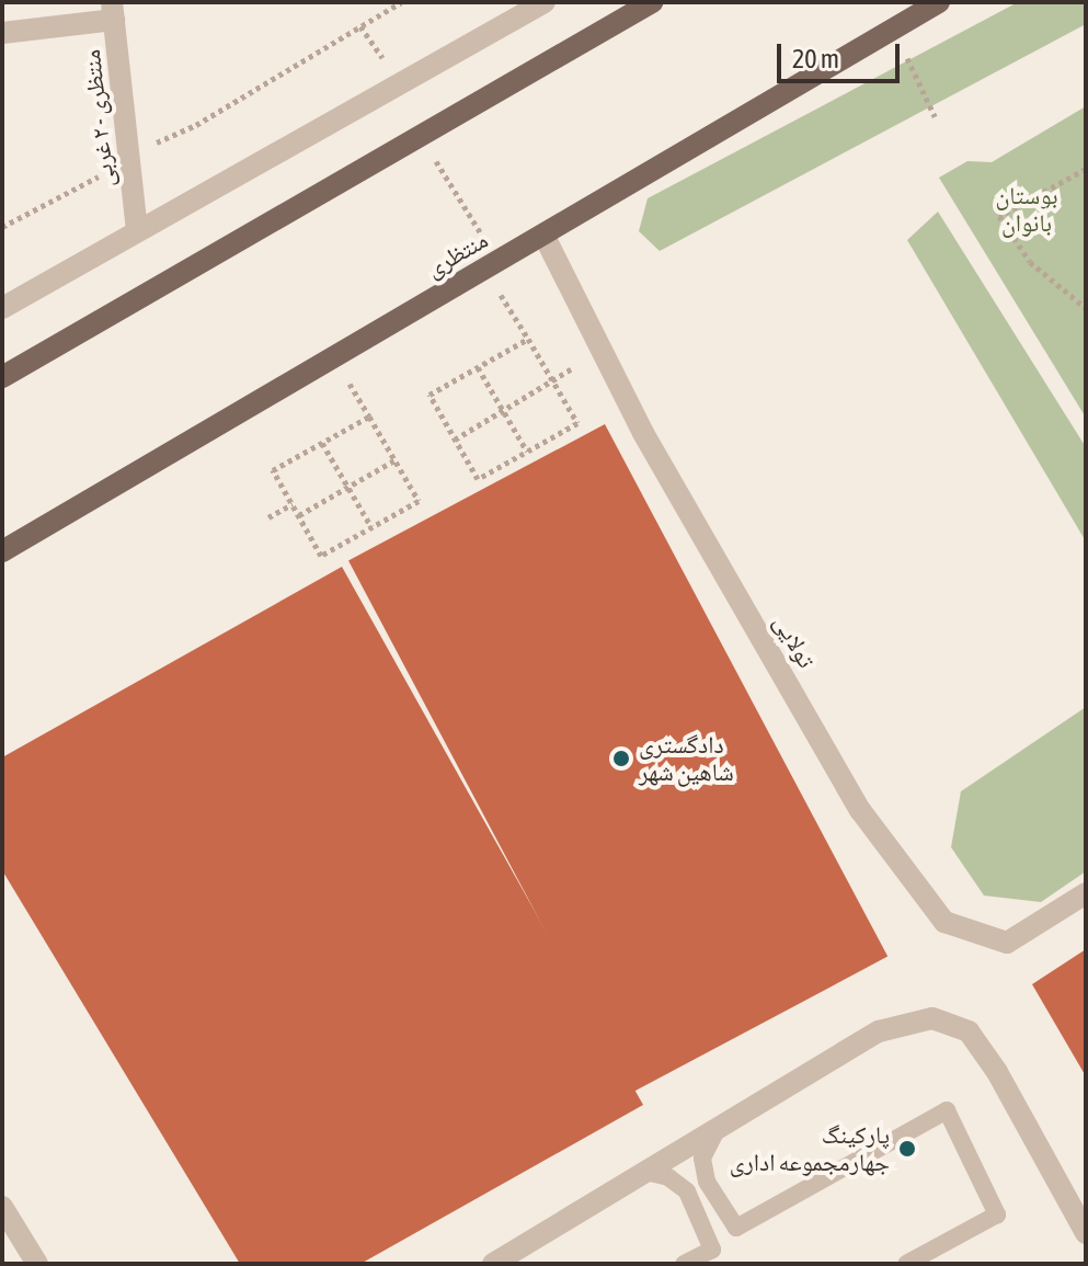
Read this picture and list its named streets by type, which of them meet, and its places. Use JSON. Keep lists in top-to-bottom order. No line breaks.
{"streets":{"main road":["منتظری"],"street":["منتظری - ۲ غربی","تولایی"]},"crossings":[["منتظری","تولایی"]],"parks":["بوستان بانوان"],"places":["دادگستری شاهین شهر","پارکینگ جهارمجموعه اداری"],"scale_bar":"20 m"}
